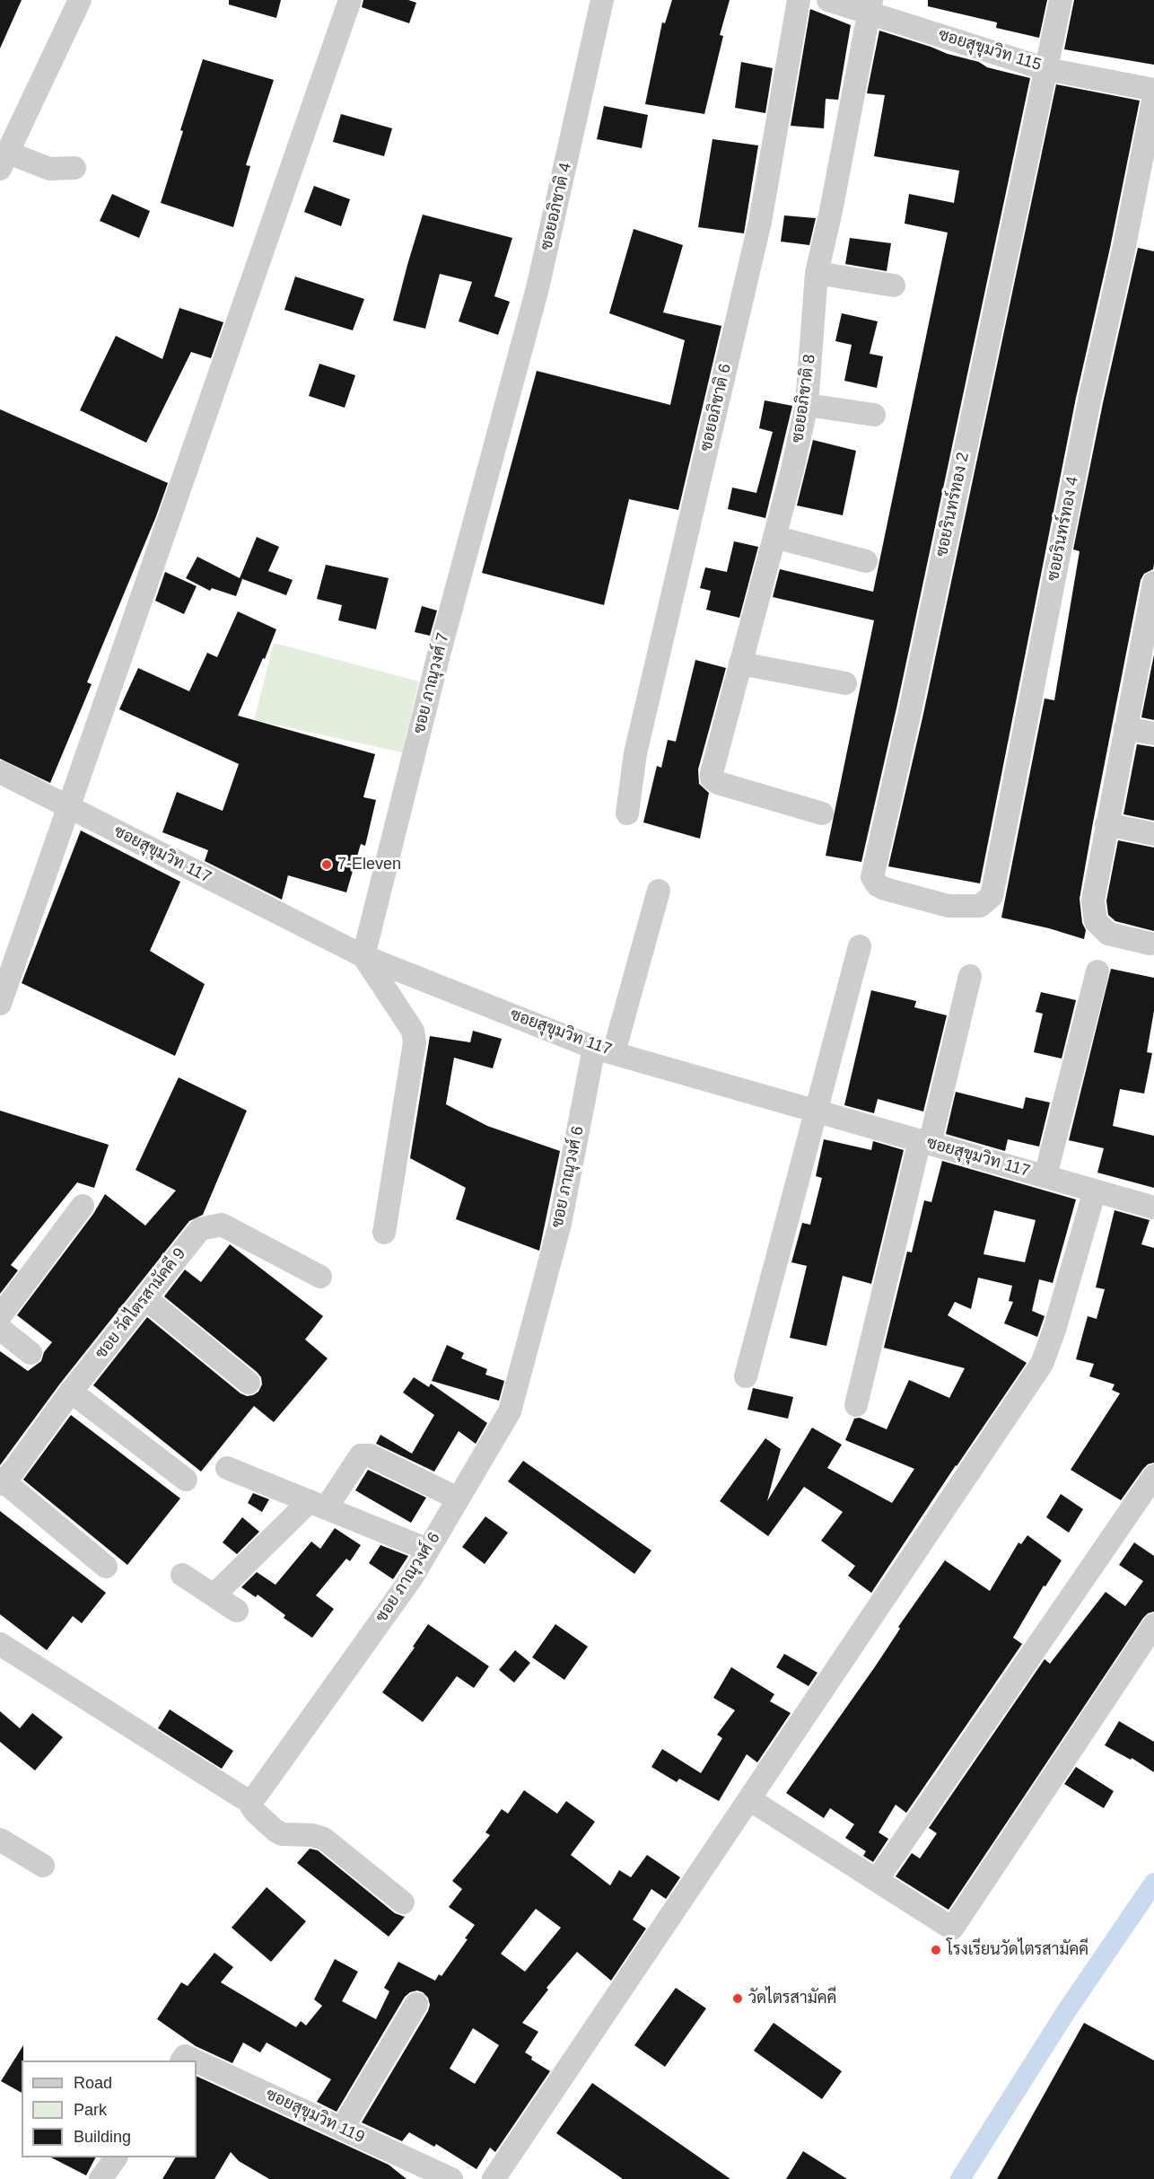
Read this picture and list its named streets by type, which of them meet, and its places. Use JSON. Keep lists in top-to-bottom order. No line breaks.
{"streets":{"street":["ซอยสุขุมวิท 115","ซอยอภิชาติ 4","ซอยอภิชาติ 8","ซอยอภิชาติ 6","ซอยรินทร์ทอง 2","ซอยรินทร์ทอง 4","ซอย ภาณุวงศ์ 7","ซอยสุขุมวิท 117","ซอย ภาณุวงศ์ 6","ซอย วัดไตรสามัคคี 9","ซอยสุขุมวิท 119"]},"crossings":[["ซอยสุขุมวิท 115","ซอยอภิชาติ 8"],["ซอยสุขุมวิท 115","ซอยรินทร์ทอง 2"],["ซอยอภิชาติ 4","ซอย ภาณุวงศ์ 7"],["ซอยรินทร์ทอง 2","ซอยรินทร์ทอง 4"],["ซอย ภาณุวงศ์ 7","ซอยสุขุมวิท 117"],["ซอยสุขุมวิท 117","ซอย ภาณุวงศ์ 6"]],"places":["7-Eleven","โรงเรียนวัดไตรสามัคคี","วัดไตรสามัคคี"],"legend":["Road","Park","Building"]}
